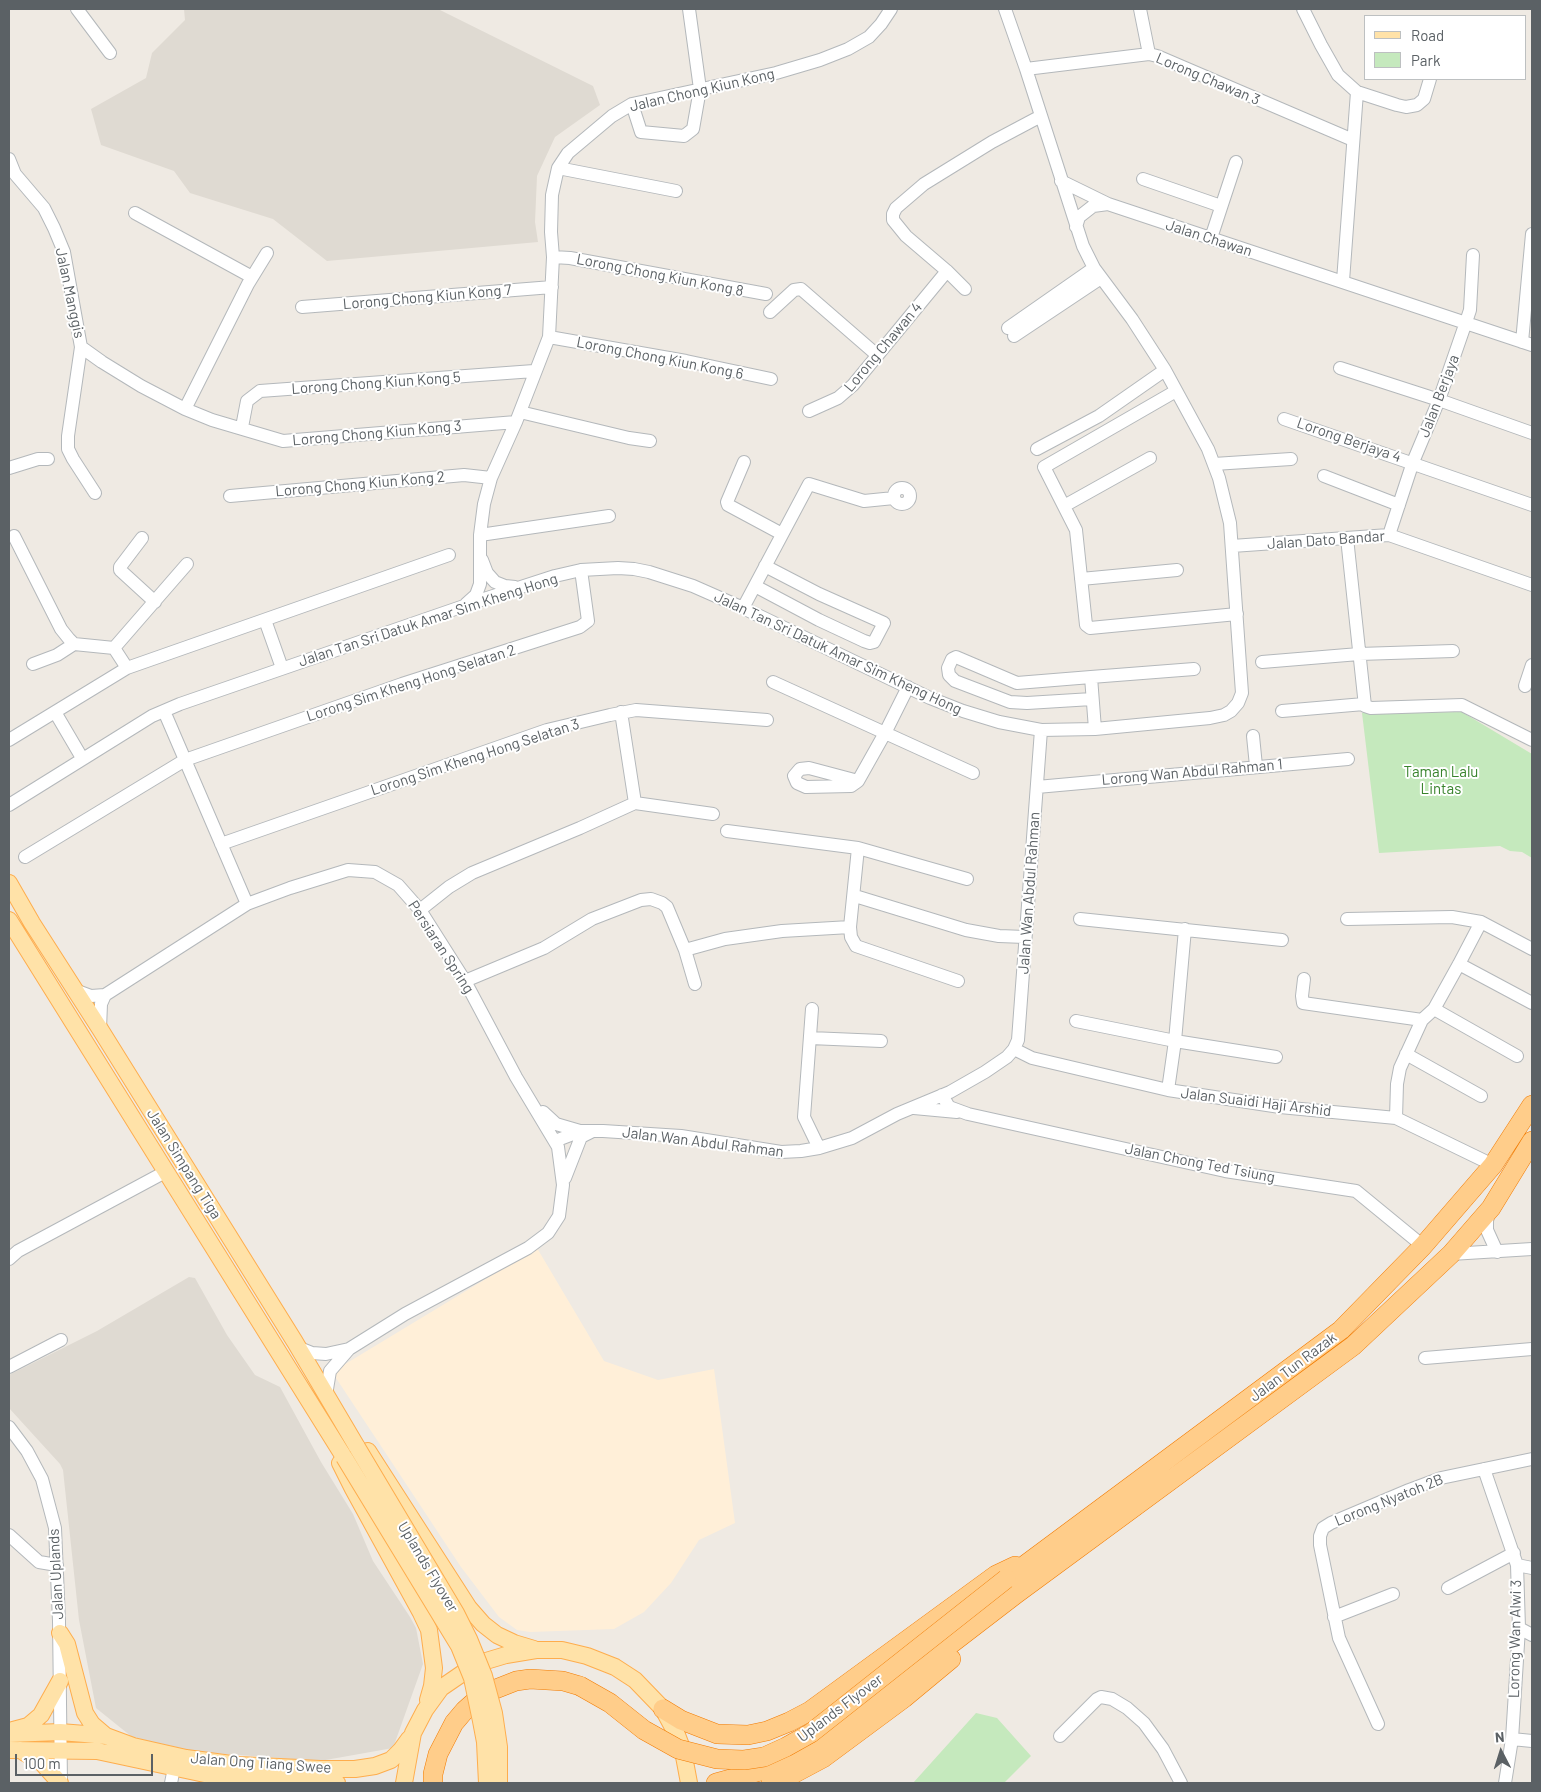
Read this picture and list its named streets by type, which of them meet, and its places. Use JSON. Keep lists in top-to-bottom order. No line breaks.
{"streets":{"highway":["Jalan Tun Razak","Uplands Flyover"],"main road":["Jalan Simpang Tiga","Jalan Ong Tiang Swee"],"street":["Lorong Chawan 3","Jalan Chong Kiun Kong","Jalan Chawan","Lorong Chong Kiun Kong 8","Jalan Manggis","Lorong Chong Kiun Kong 7","Lorong Chawan 4","Lorong Chong Kiun Kong 6","Lorong Chong Kiun Kong 5","Jalan Berjaya","Lorong Chong Kiun Kong 3","Lorong Berjaya 4","Lorong Chong Kiun Kong 2","Jalan Dato Bandar","Jalan Tan Sri Datuk Amar Sim Kheng Hong","Lorong Sim Kheng Hong Selatan 2","Lorong Sim Kheng Hong Selatan 3","Lorong Wan Abdul Rahman 1","Jalan Wan Abdul Rahman","Persiaran Spring","Jalan Suaidi Haji Arshid","Jalan Chong Ted Tsiung","Lorong Nyatoh 2B","Jalan Uplands","Lorong Wan Alwi 3"]},"crossings":[["Jalan Chong Kiun Kong","Lorong Chong Kiun Kong 8"],["Jalan Chong Kiun Kong","Lorong Chong Kiun Kong 7"],["Jalan Chong Kiun Kong","Lorong Chong Kiun Kong 6"],["Jalan Chong Kiun Kong","Lorong Chong Kiun Kong 5"],["Jalan Chong Kiun Kong","Lorong Chong Kiun Kong 3"],["Jalan Chong Kiun Kong","Lorong Chong Kiun Kong 2"],["Jalan Chong Kiun Kong","Jalan Tan Sri Datuk Amar Sim Kheng Hong"],["Jalan Chawan","Jalan Berjaya"],["Jalan Chawan","Jalan Tan Sri Datuk Amar Sim Kheng Hong"],["Jalan Manggis","Lorong Chong Kiun Kong 3"],["Lorong Chong Kiun Kong 5","Lorong Chong Kiun Kong 3"],["Jalan Berjaya","Lorong Berjaya 4"],["Jalan Berjaya","Jalan Dato Bandar"],["Jalan Dato Bandar","Jalan Tan Sri Datuk Amar Sim Kheng Hong"],["Jalan Tan Sri Datuk Amar Sim Kheng Hong","Lorong Sim Kheng Hong Selatan 2"],["Jalan Tan Sri Datuk Amar Sim Kheng Hong","Jalan Wan Abdul Rahman"],["Lorong Wan Abdul Rahman 1","Jalan Wan Abdul Rahman"],["Jalan Wan Abdul Rahman","Persiaran Spring"],["Jalan Wan Abdul Rahman","Jalan Suaidi Haji Arshid"],["Jalan Wan Abdul Rahman","Jalan Chong Ted Tsiung"],["Jalan Suaidi Haji Arshid","Jalan Tun Razak"],["Jalan Chong Ted Tsiung","Jalan Tun Razak"],["Jalan Simpang Tiga","Uplands Flyover"],["Jalan Tun Razak","Uplands Flyover"],["Lorong Nyatoh 2B","Lorong Wan Alwi 3"],["Jalan Uplands","Jalan Ong Tiang Swee"]],"parks":["Taman Lalu Lintas"],"legend":["Road","Park"],"scale_bar":"100 m","north":"top"}
